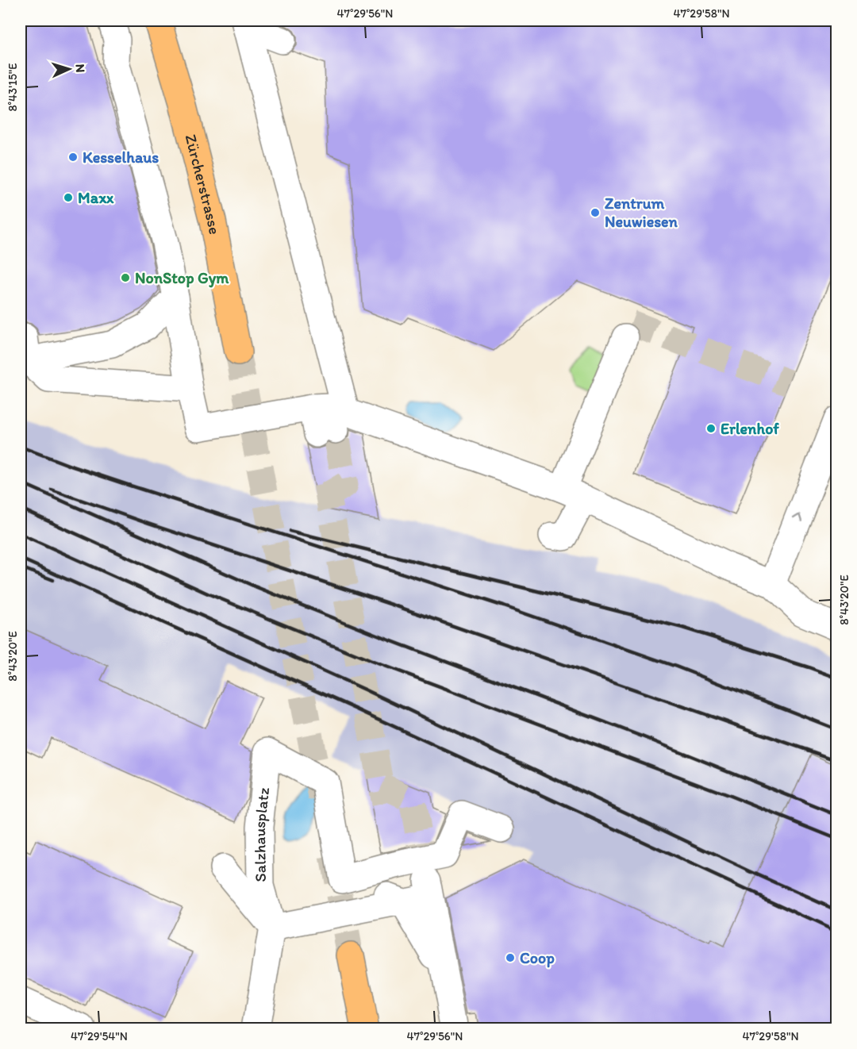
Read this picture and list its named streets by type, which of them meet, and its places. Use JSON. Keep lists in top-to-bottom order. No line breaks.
{"streets":{"main road":["Zürcherstrasse"],"street":["Salzhausplatz"]},"places":["Kesselhaus","Maxx","Zentrum Neuwiesen","NonStop Gym","Erlenhof","Coop"],"north":"right","coordinates":["47°29'56\"N","47°29'58\"N","8°43'15\"E","8°43'20\"E","47°29'54\"N"]}
